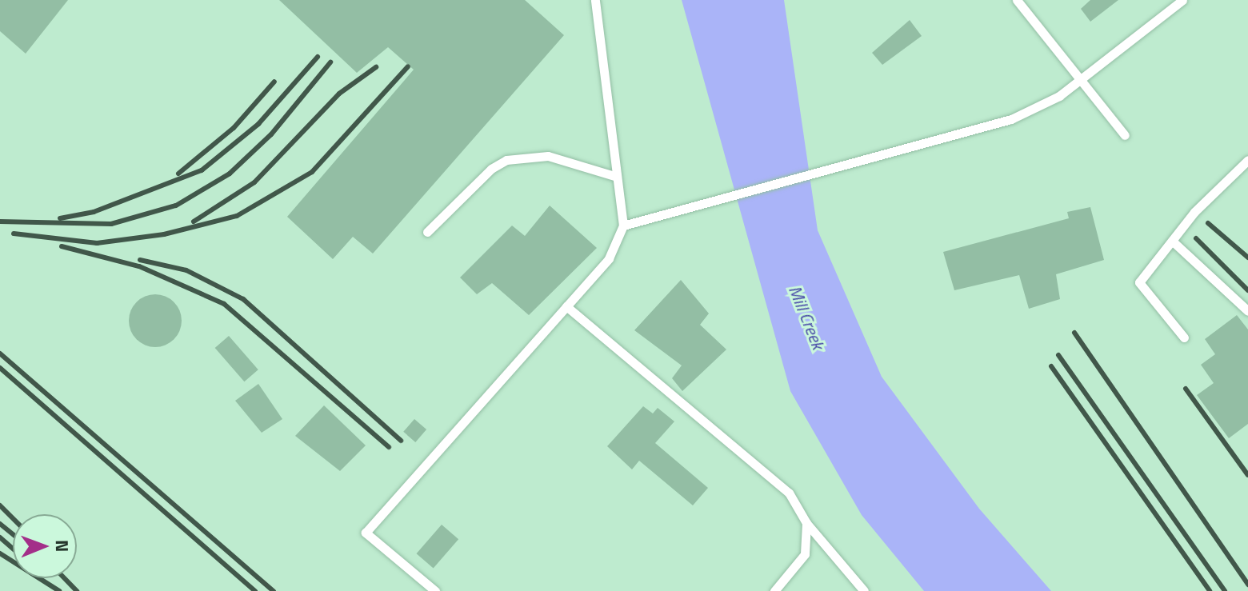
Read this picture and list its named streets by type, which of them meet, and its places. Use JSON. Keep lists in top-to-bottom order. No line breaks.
{"water":["Mill Creek"],"north":"right"}
